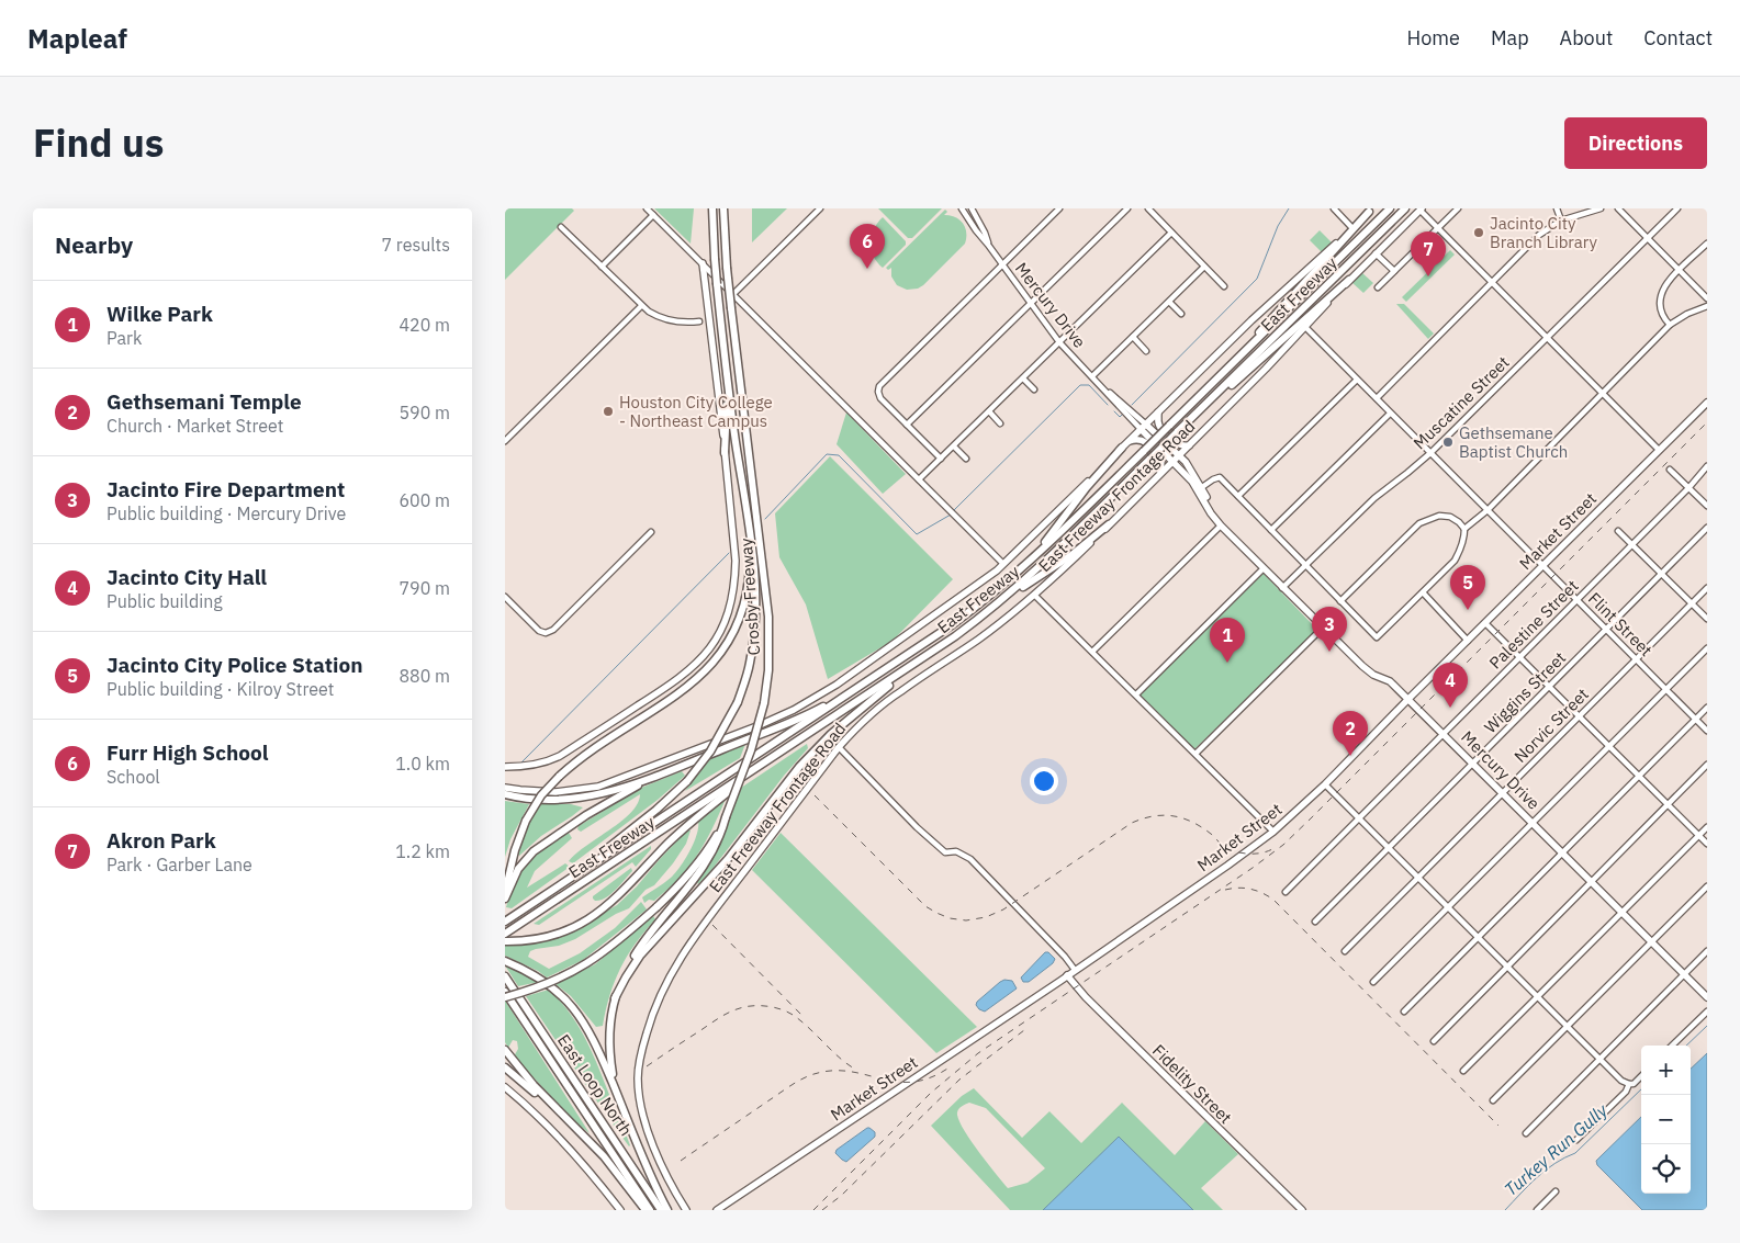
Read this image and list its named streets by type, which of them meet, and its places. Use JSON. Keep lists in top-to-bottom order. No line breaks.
{"streets":{"highway":["East Freeway","Crosby Freeway","East Loop North"],"main road":["Mercury Drive","East Freeway Frontage Road","Market Street","Fidelity Street"],"street":["Muscatine Street","Palestine Street","Flint Street","Wiggins Street","Norvic Street"]},"crossings":[["East Freeway","Crosby Freeway"],["Mercury Drive","Muscatine Street"],["Mercury Drive","East Freeway Frontage Road"],["Mercury Drive","Market Street"],["Mercury Drive","Palestine Street"],["Mercury Drive","Wiggins Street"],["Mercury Drive","Norvic Street"],["Muscatine Street","Flint Street"],["East Freeway Frontage Road","Flint Street"],["East Freeway Frontage Road","East Loop North"],["Market Street","Flint Street"],["Market Street","Fidelity Street"],["Palestine Street","Flint Street"],["Flint Street","Wiggins Street"],["Flint Street","Norvic Street"]],"water":["Turkey Run Gully"],"places":["Jacinto City Branch Library","Houston City College - Northeast Campus","Gethsemane Baptist Church"],"page":{"header":"Mapleaf","nav":["Home","Map","About","Contact"],"title":"Find us","buttons":"Directions","heading":["Nearby","7 results"],"pins":["6","7","5","3","1","4","2"],"list":[{"mark":"1","name":"Wilke Park","note":"Park","value":"420 m"},{"mark":"2","name":"Gethsemani Temple","note":"Church · Market Street","value":"590 m"},{"mark":"3","name":"Jacinto Fire Department","note":"Public building · Mercury Drive","value":"600 m"},{"mark":"4","name":"Jacinto City Hall","note":"Public building","value":"790 m"},{"mark":"5","name":"Jacinto City Police Station","note":"Public building · Kilroy Street","value":"880 m"},{"mark":"6","name":"Furr High School","note":"School","value":"1.0 km"},{"mark":"7","name":"Akron Park","note":"Park · Garber Lane","value":"1.2 km"}],"map_buttons":["+","−"]}}
